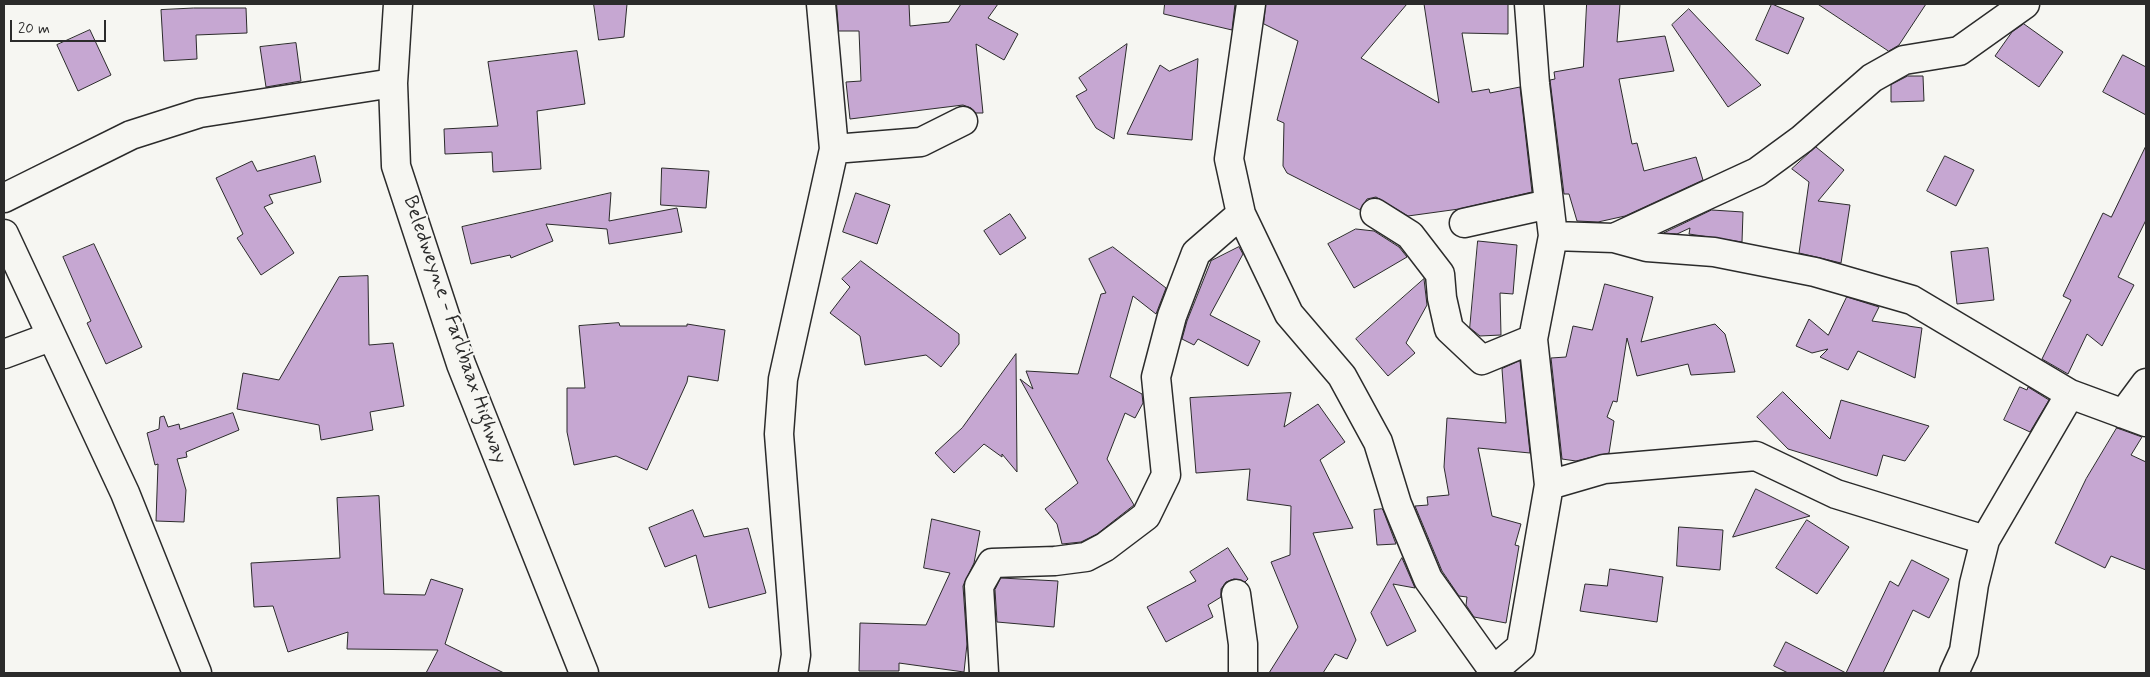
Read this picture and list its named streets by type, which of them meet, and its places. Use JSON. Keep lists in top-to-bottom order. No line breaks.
{"streets":{"street":["Beledweyne - Farlibaax Highway"]},"scale_bar":"20 m"}
